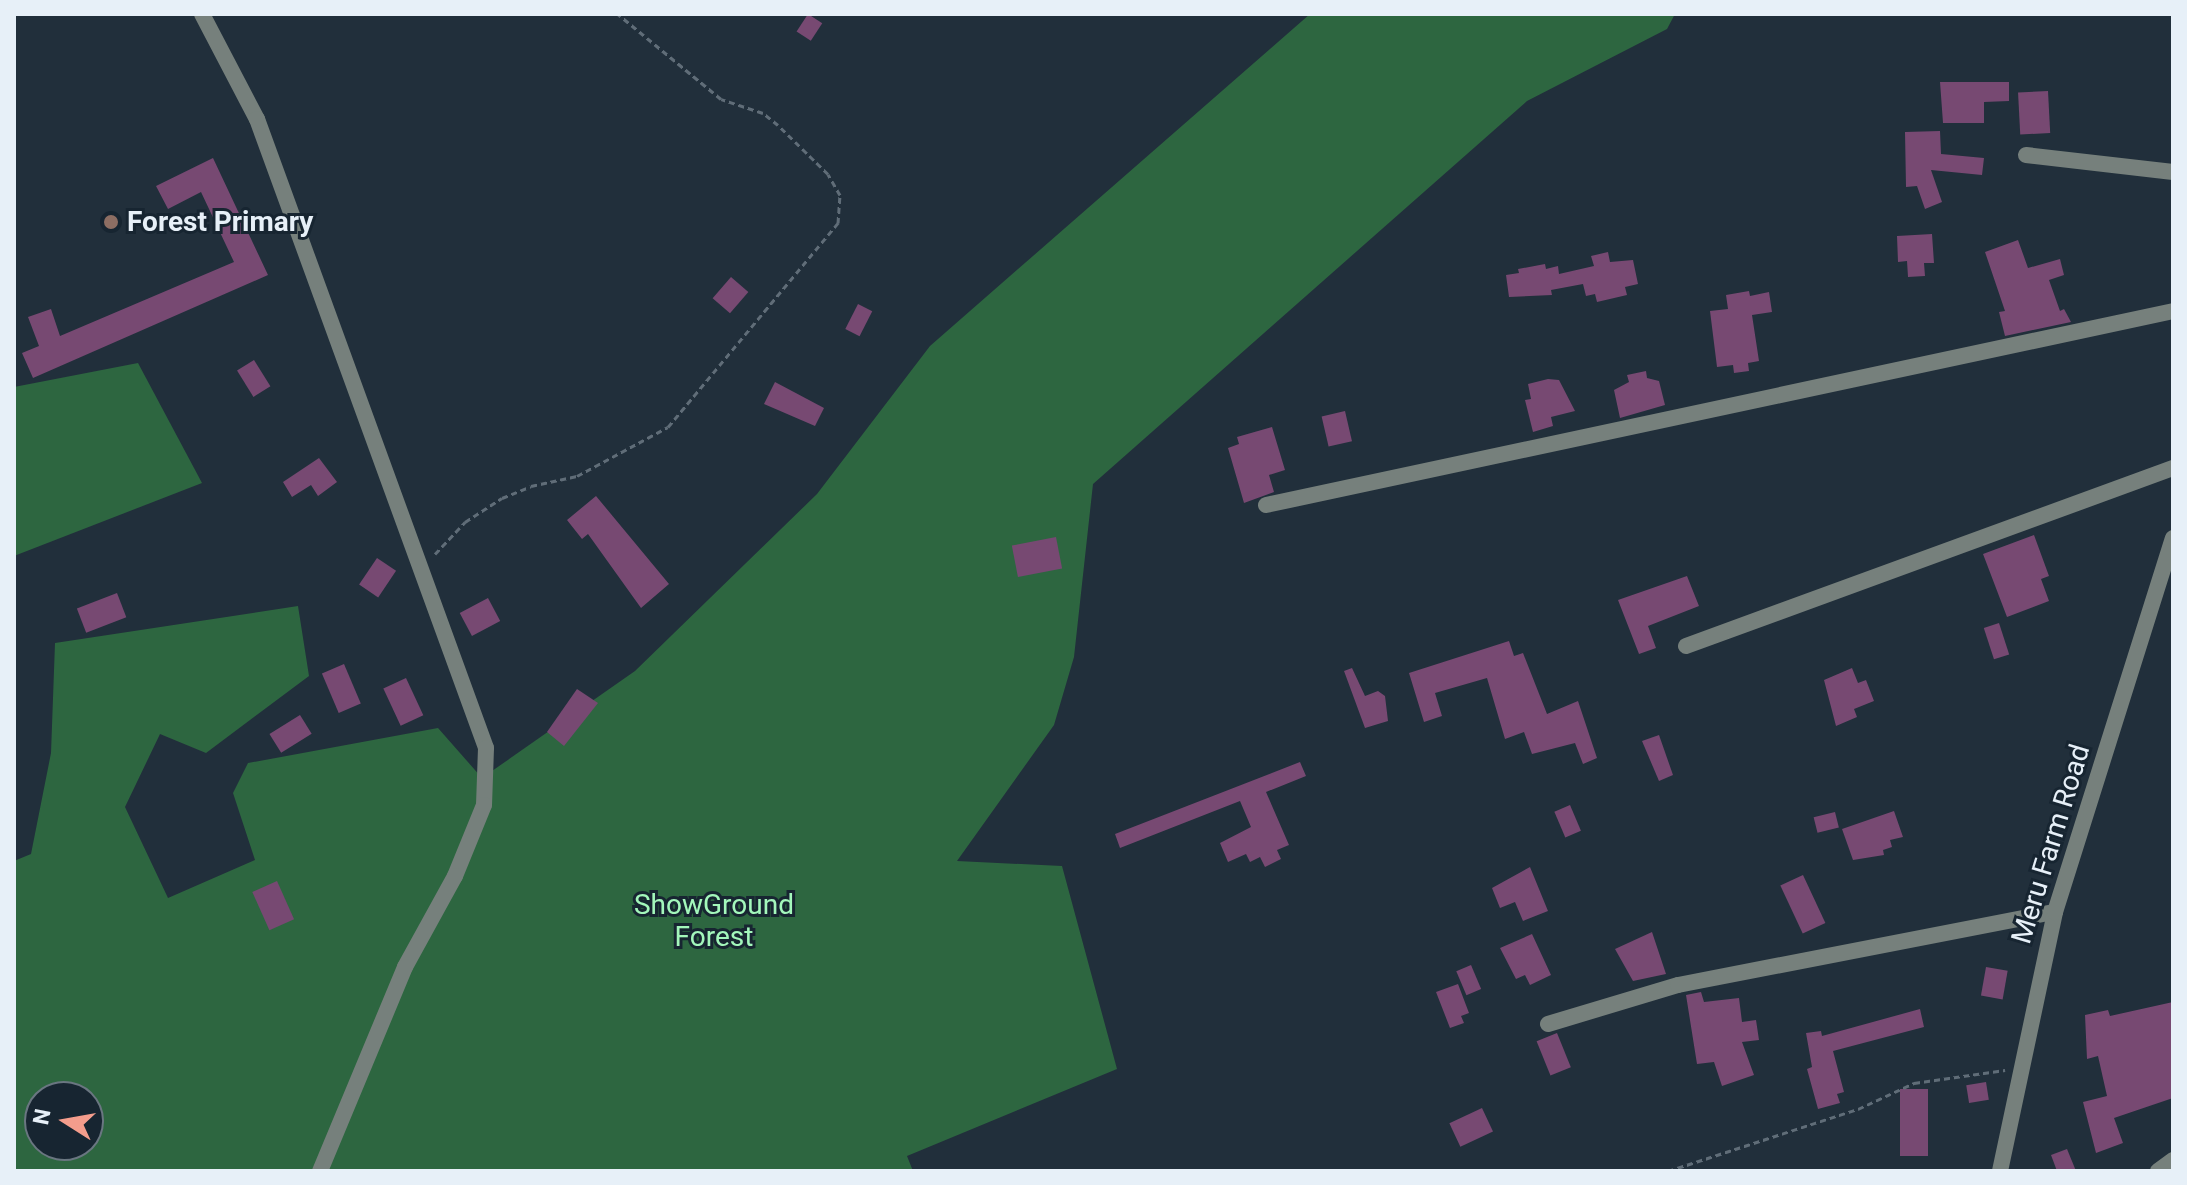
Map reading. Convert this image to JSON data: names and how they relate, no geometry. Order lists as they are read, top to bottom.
{
  "streets": {
    "street": ["Meru Farm Road"]
  },
  "parks": ["ShowGround Forest"],
  "places": ["Forest Primary"],
  "north": "left"
}
